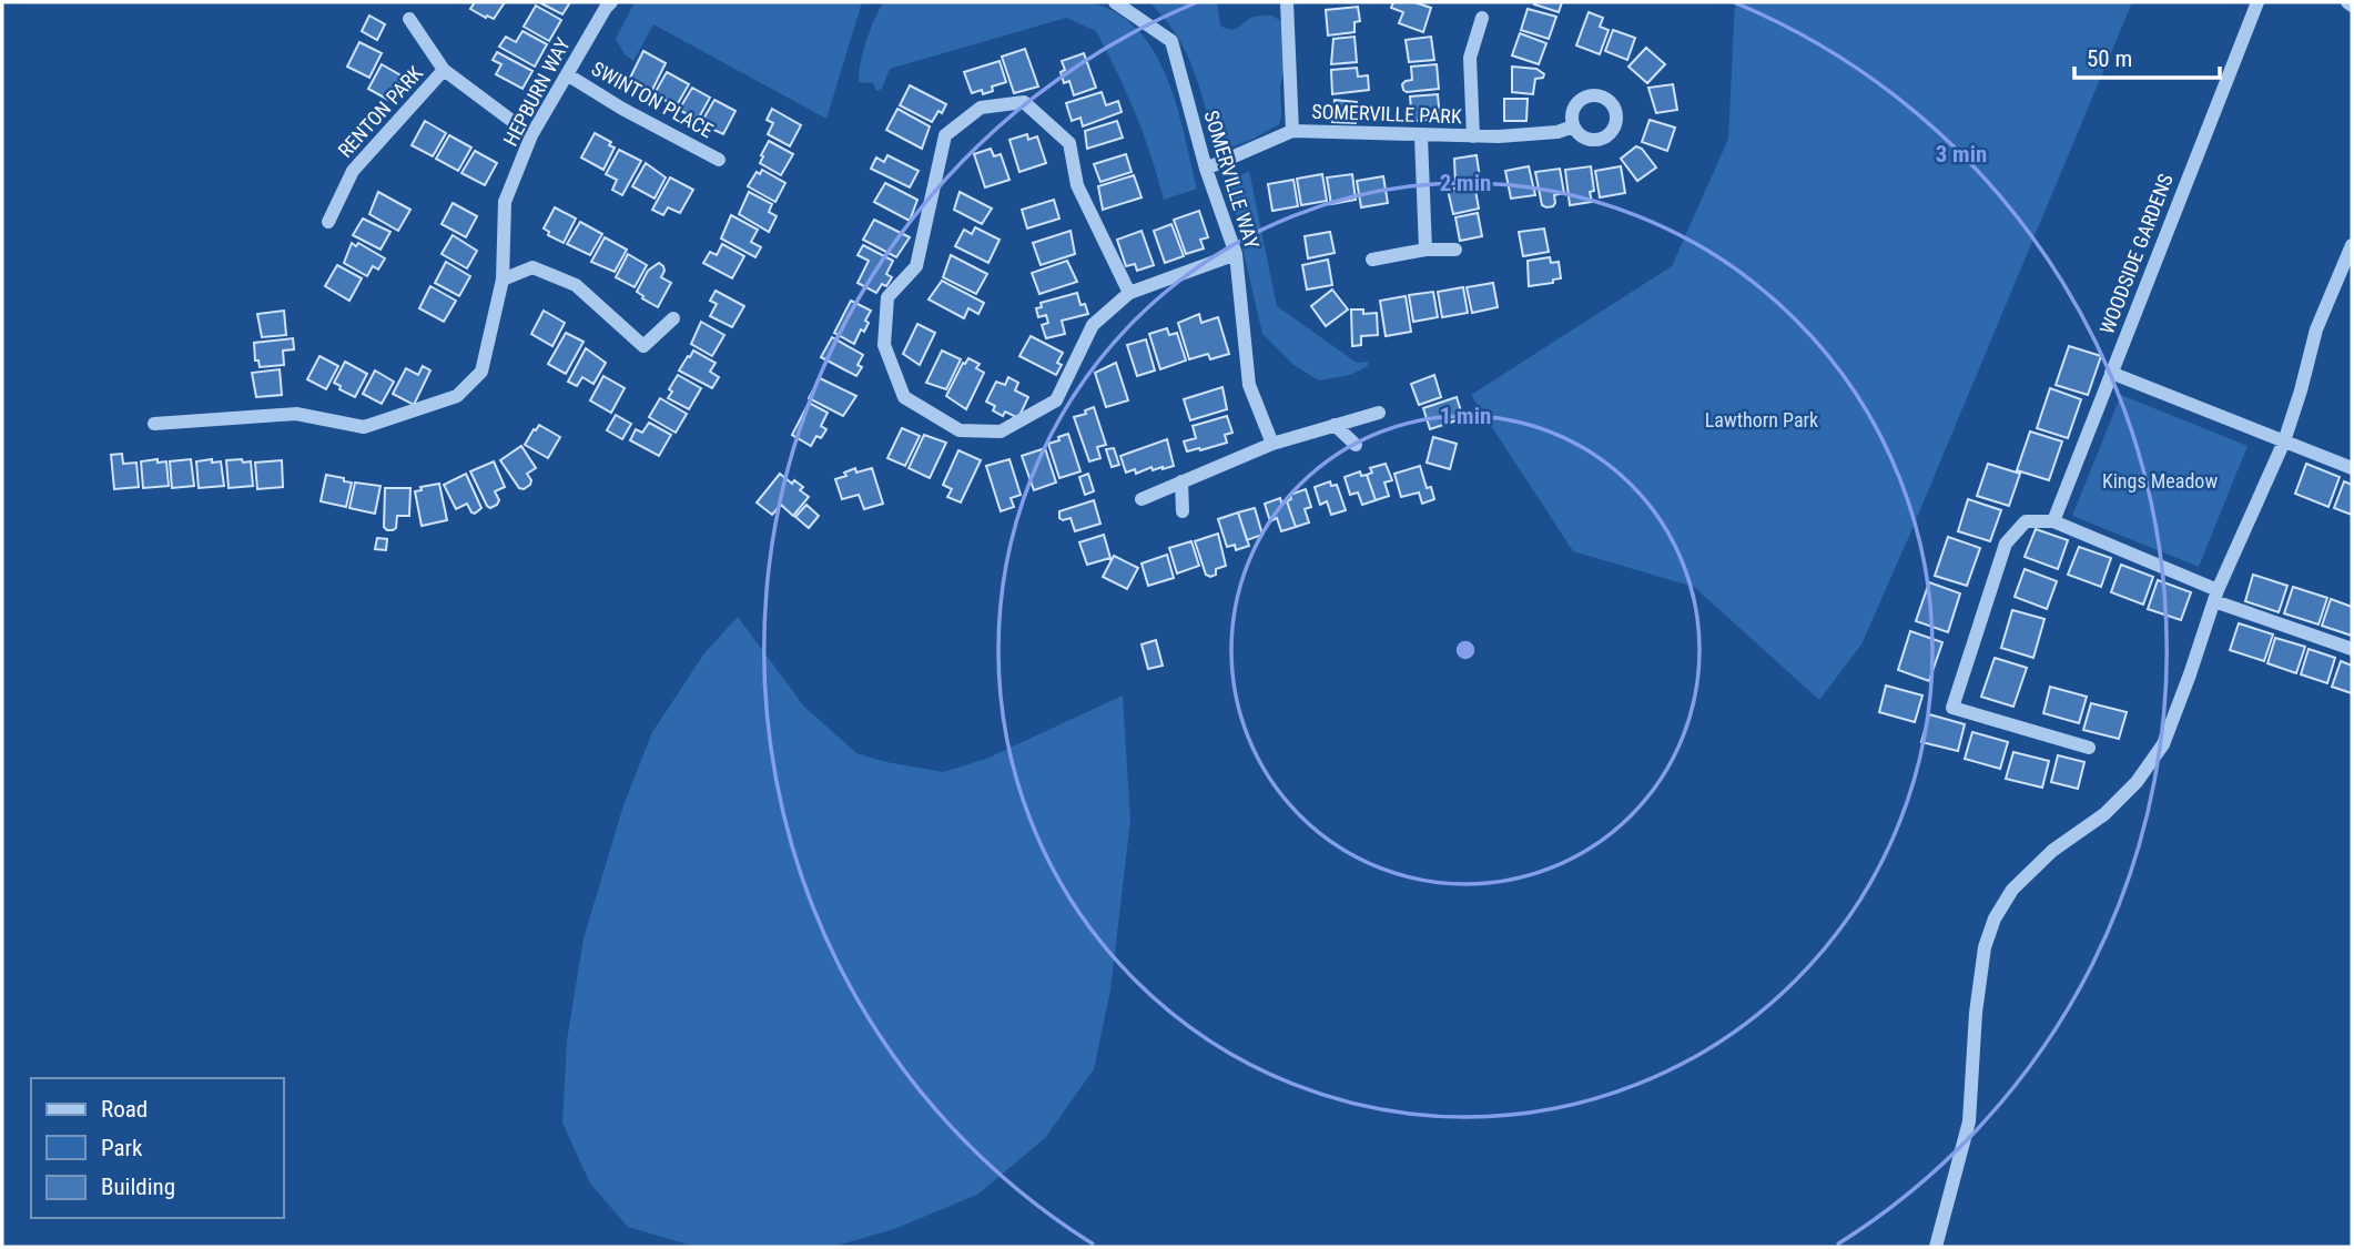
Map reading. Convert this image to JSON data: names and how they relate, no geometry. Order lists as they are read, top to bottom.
{
  "streets": {
    "street": [
      "HEPBURN WAY",
      "SWINTON PLACE",
      "RENTON PARK",
      "SOMERVILLE PARK",
      "SOMERVILLE WAY",
      "WOODSIDE GARDENS"
    ]
  },
  "crossings": [
    ["HEPBURN WAY", "SWINTON PLACE"],
    ["HEPBURN WAY", "RENTON PARK"],
    ["SOMERVILLE PARK", "SOMERVILLE WAY"]
  ],
  "parks": ["Lawthorn Park", "Kings Meadow"],
  "legend": ["Road", "Park", "Building"],
  "scale_bar": "50 m",
  "rings": ["3 min", "2 min", "1 min"]
}
